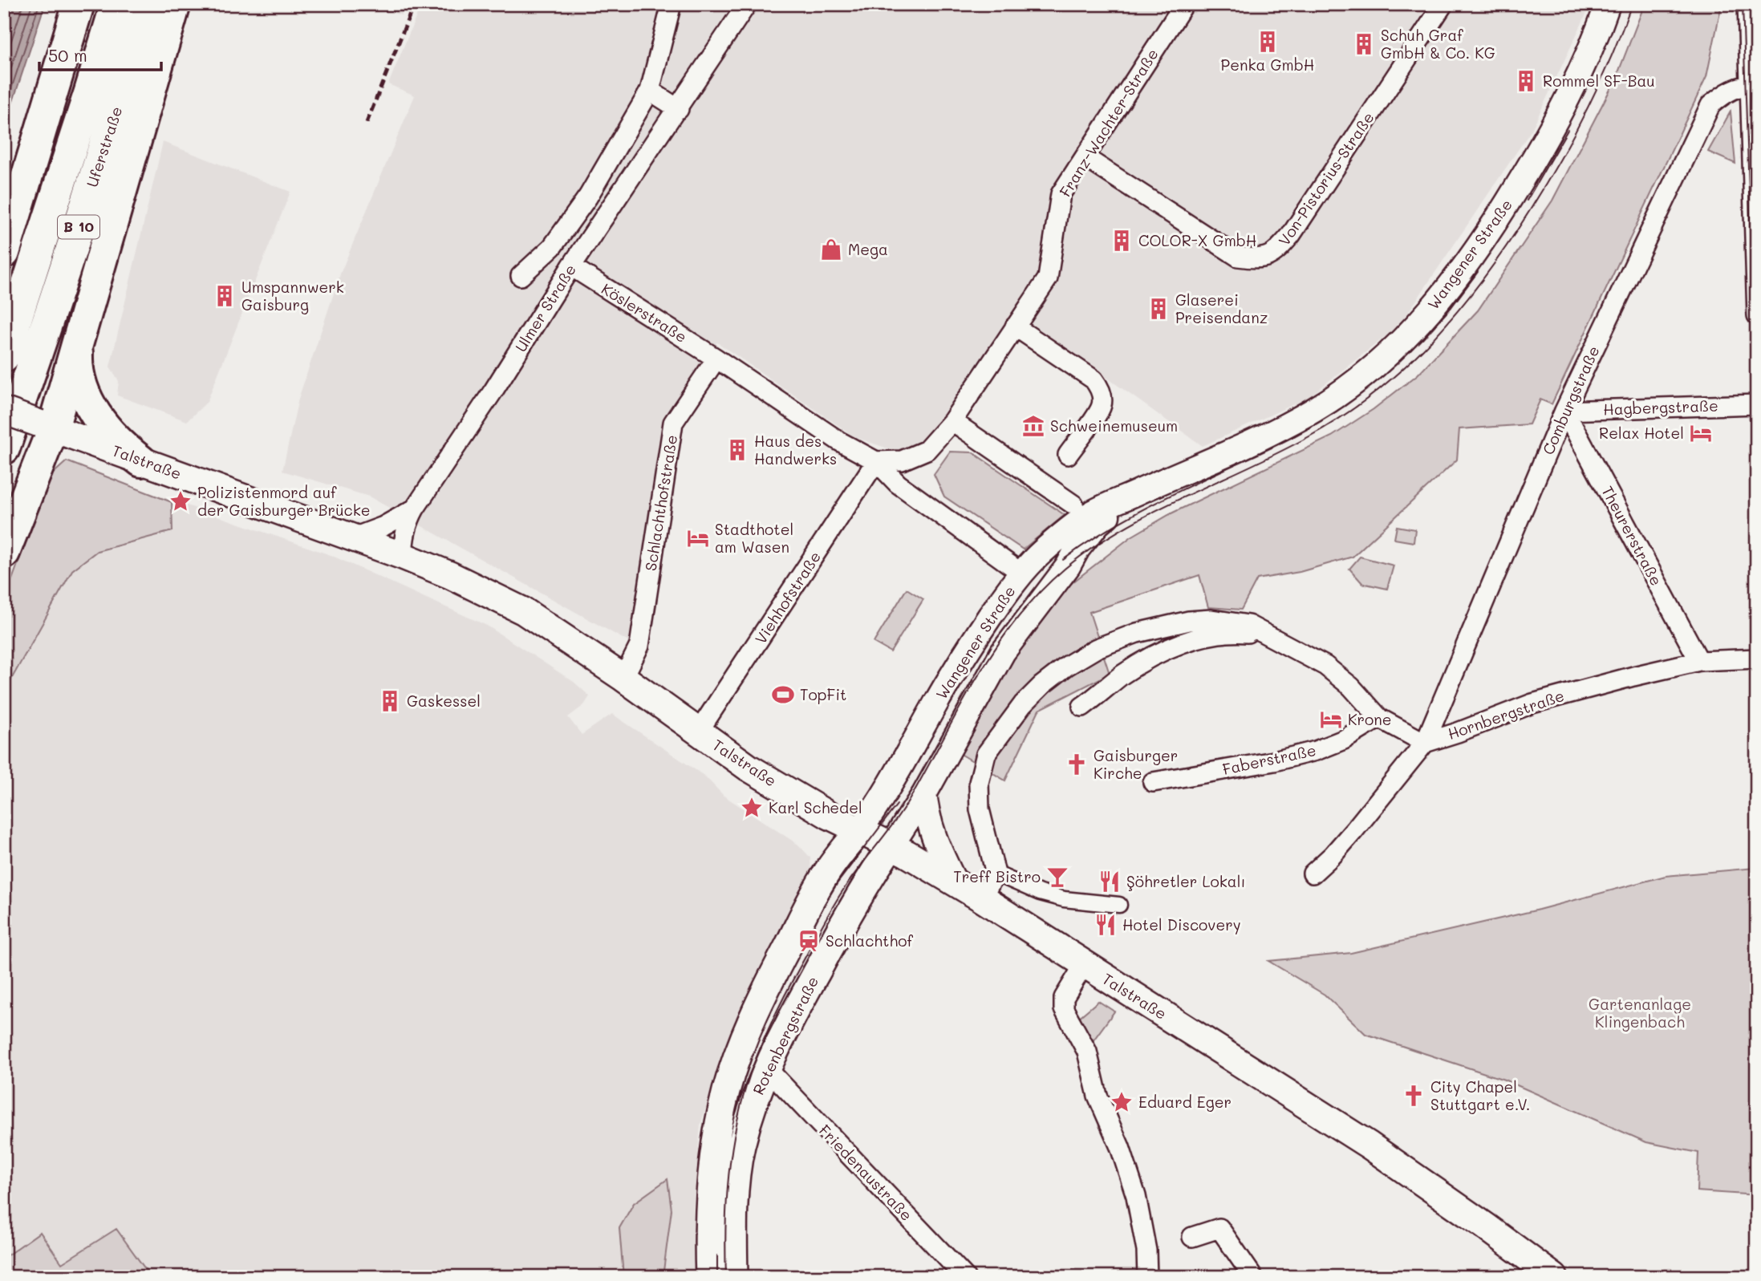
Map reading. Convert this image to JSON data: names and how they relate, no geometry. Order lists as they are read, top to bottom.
{
  "streets": {
    "highway": ["Uferstraße", "B 10"],
    "main road": ["Talstraße", "Rotenbergstraße"],
    "street": [
      "Franz-Wachter-Straße",
      "Von-Pistorius-Straße",
      "Wangener Straße",
      "Ulmer Straße",
      "Köslerstraße",
      "Comburgstraße",
      "Hagbergstraße",
      "Schlachthofstraße",
      "Theurerstraße",
      "Viehhofstraße",
      "Hornbergstraße",
      "Faberstraße",
      "Friedenaustraße"
    ]
  },
  "crossings": [
    ["Franz-Wachter-Straße", "Von-Pistorius-Straße"],
    ["B 10", "Talstraße"],
    ["Wangener Straße", "Talstraße"],
    ["Wangener Straße", "Rotenbergstraße"],
    ["Ulmer Straße", "Köslerstraße"],
    ["Ulmer Straße", "Talstraße"],
    ["Köslerstraße", "Schlachthofstraße"],
    ["Comburgstraße", "Hagbergstraße"],
    ["Comburgstraße", "Theurerstraße"],
    ["Comburgstraße", "Hornbergstraße"],
    ["Hagbergstraße", "Theurerstraße"],
    ["Talstraße", "Schlachthofstraße"],
    ["Talstraße", "Viehhofstraße"],
    ["Talstraße", "Rotenbergstraße"],
    ["Theurerstraße", "Hornbergstraße"],
    ["Rotenbergstraße", "Friedenaustraße"]
  ],
  "parks": ["Gartenanlage Klingenbach"],
  "places": {
    "building": [
      "Penka GmbH",
      "Schuh Graf GmbH & Co. KG",
      "Rommel SF-Bau",
      "COLOR-X GmbH",
      "Umspannwerk Gaisburg",
      "Glaserei Preisendanz",
      "Haus des Handwerks",
      "Gaskessel"
    ],
    "shop": ["Mega"],
    "museum": ["Schweinemuseum"],
    "hotel": ["Relax Hotel", "Stadthotel am Wasen", "Krone"],
    "place": ["Polizistenmord auf der Gaisburger Brücke", "Karl Schedel", "Eduard Eger"],
    "sports": ["TopFit"],
    "church": ["Gaisburger Kirche", "City Chapel Stuttgart e.V."],
    "bar": ["Treff Bistro"],
    "restaurant": ["Şöhretler Lokalı", "Hotel Discovery"],
    "station": ["Schlachthof"]
  },
  "scale_bar": "50 m"
}
